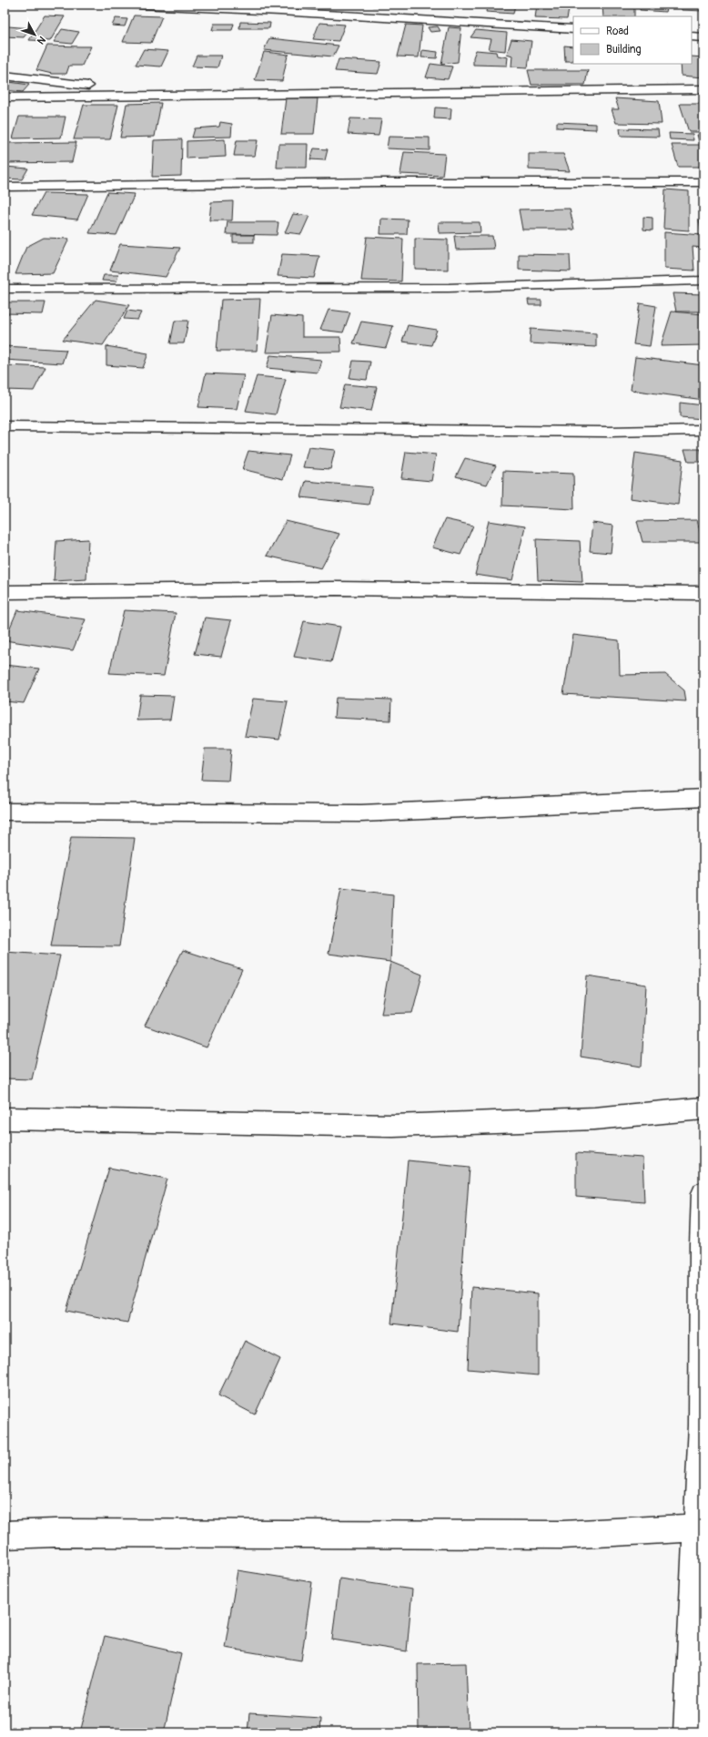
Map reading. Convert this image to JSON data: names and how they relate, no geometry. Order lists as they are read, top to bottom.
{
  "legend": ["Road", "Building"],
  "north": "bottom right"
}
